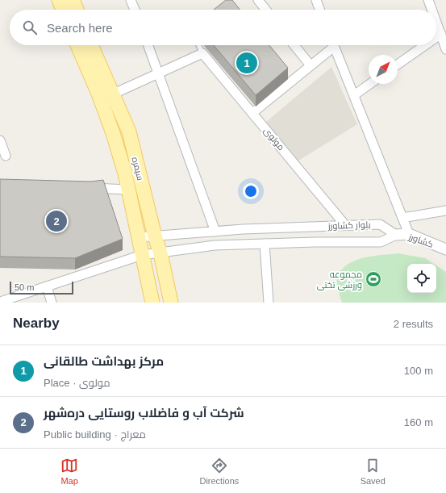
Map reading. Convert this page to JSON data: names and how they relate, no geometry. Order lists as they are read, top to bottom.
{
  "streets": {
    "main road": ["سیمره"],
    "street": ["مولوی", "بلوار کشاورز", "کشاورز"]
  },
  "crossings": [
    ["مولوی", "بلوار کشاورز"],
    ["سیمره", "بلوار کشاورز"],
    ["بلوار کشاورز", "کشاورز"]
  ],
  "places": {
    "sports": ["مجموعه ورزشی تختی"]
  },
  "scale_bar": "50 m",
  "north": "top right",
  "page": {
    "search": "Search here",
    "pins": ["1", "2"],
    "scale": "50 m",
    "heading": ["Nearby", "2 results"],
    "list": [
      {
        "mark": "1",
        "name": "مرکز بهداشت طالقانی",
        "note": "Place · مولوی",
        "value": "100 m"
      },
      {
        "mark": "2",
        "name": "شرکت آب و فاضلاب روستایی دره‌شهر",
        "note": "Public building · معراج",
        "value": "160 m"
      }
    ],
    "nav": ["Map", "Directions", "Saved"]
  }
}
